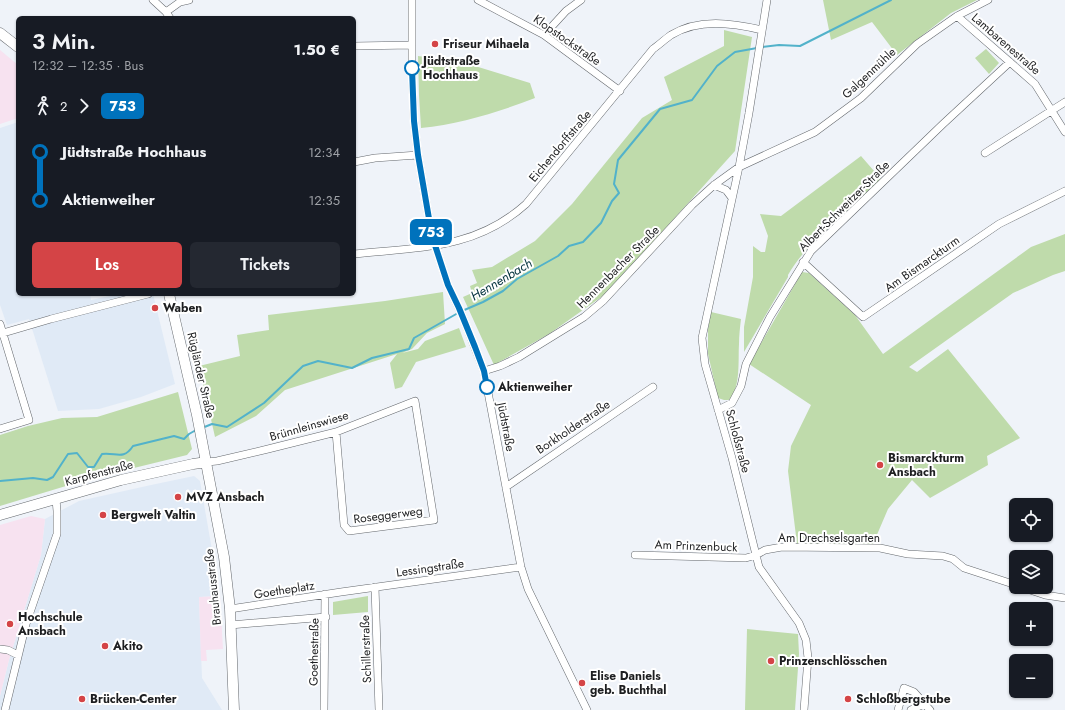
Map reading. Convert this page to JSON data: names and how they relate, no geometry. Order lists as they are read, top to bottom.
{
  "streets": {
    "main road": ["Rügländer Straße", "Karpfenstraße", "Brauhausstraße"],
    "street": [
      "Klopstockstraße",
      "Lambarenestraße",
      "Galgenmühle",
      "Eichendorffstraße",
      "Albert-Schweitzer-Straße",
      "Am Bismarckturm",
      "Hennenbacher Straße",
      "Brünnleinswiese",
      "Jüdtstraße",
      "Borkholderstraße",
      "Schloßstraße",
      "Roseggerweg",
      "Am Drechselsgarten",
      "Am Prinzenbuck",
      "Lessingstraße",
      "Goetheplatz",
      "Schillerstraße",
      "Goethestraße"
    ]
  },
  "crossings": [
    ["Klopstockstraße", "Eichendorffstraße"],
    ["Lambarenestraße", "Galgenmühle"],
    ["Lambarenestraße", "Albert-Schweitzer-Straße"],
    ["Galgenmühle", "Hennenbacher Straße"],
    ["Galgenmühle", "Schloßstraße"],
    ["Eichendorffstraße", "Jüdtstraße"],
    ["Albert-Schweitzer-Straße", "Am Bismarckturm"],
    ["Albert-Schweitzer-Straße", "Schloßstraße"],
    ["Hennenbacher Straße", "Jüdtstraße"],
    ["Hennenbacher Straße", "Schloßstraße"],
    ["Rügländer Straße", "Brünnleinswiese"],
    ["Rügländer Straße", "Karpfenstraße"],
    ["Rügländer Straße", "Brauhausstraße"],
    ["Brünnleinswiese", "Karpfenstraße"],
    ["Brünnleinswiese", "Roseggerweg"],
    ["Brünnleinswiese", "Brauhausstraße"],
    ["Jüdtstraße", "Borkholderstraße"],
    ["Jüdtstraße", "Lessingstraße"],
    ["Schloßstraße", "Am Drechselsgarten"],
    ["Schloßstraße", "Am Prinzenbuck"],
    ["Karpfenstraße", "Brauhausstraße"],
    ["Am Drechselsgarten", "Am Prinzenbuck"],
    ["Lessingstraße", "Goetheplatz"],
    ["Lessingstraße", "Schillerstraße"],
    ["Brauhausstraße", "Goetheplatz"],
    ["Goetheplatz", "Goethestraße"]
  ],
  "water": ["Hennenbach"],
  "places": [
    "Friseur Mihaela",
    "Jüdtstraße Hochhaus",
    "Waben",
    "Aktienweiher",
    "Bismarckturm Ansbach",
    "MVZ Ansbach",
    "Bergwelt Valtin",
    "Hochschule Ansbach",
    "Akito",
    "Prinzenschlösschen",
    "Elise Daniels geb. Buchthal",
    "Brücken-Center",
    "Schloßbergstube"
  ],
  "lines": ["bus line 753"],
  "page": {
    "on_map": "753",
    "heading": ["3 Min.", "12:32 – 12:35 · Bus", "1.50 €"],
    "legs": ["2", "753"],
    "list": [
      {
        "name": "Jüdtstraße Hochhaus",
        "value": "12:34"
      },
      {
        "name": "Aktienweiher",
        "value": "12:35"
      }
    ],
    "buttons": ["Los", "Tickets"],
    "map_buttons": ["+", "−"]
  }
}
